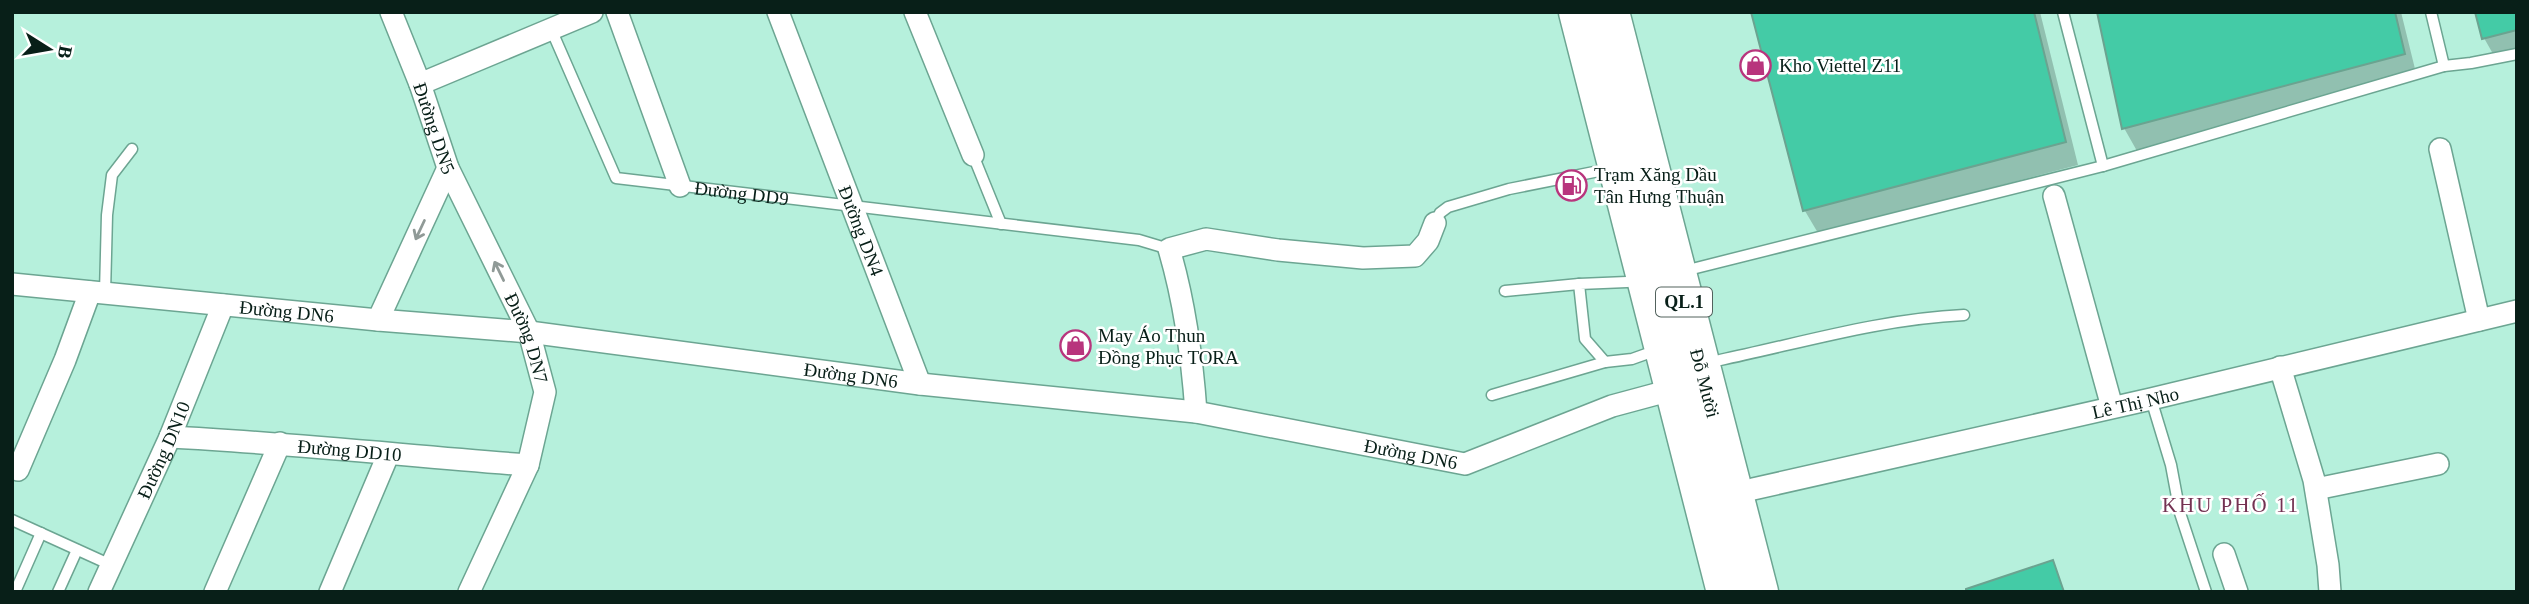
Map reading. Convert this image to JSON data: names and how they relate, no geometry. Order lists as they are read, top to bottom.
{
  "streets": {
    "highway": ["QL.1", "Đỗ Mười"],
    "street": [
      "Đường DN5",
      "Đường DN4",
      "Đường DN6",
      "Đường DN7",
      "Lê Thị Nho",
      "Đường DN10",
      "Đường DD10"
    ],
    "lane": ["Đường DD9"]
  },
  "crossings": [
    ["Đường DN5", "Đường DN6"],
    ["Đường DN5", "Đường DN7"],
    ["Đường DD9", "Đường DN4"],
    ["Đường DN4", "Đường DN6"],
    ["Đường DN6", "Đường DN7"],
    ["Đường DN6", "Đỗ Mười"],
    ["Đường DN6", "Đường DN10"],
    ["Đường DN7", "Đường DD10"],
    ["Đỗ Mười", "Lê Thị Nho"],
    ["Đường DN10", "Đường DD10"]
  ],
  "one_way": ["Đường DN5", "Đường DN7"],
  "districts": ["KHU PHỐ 11"],
  "places": {
    "shop": ["Kho Viettel Z11", "May Áo Thun Đồng Phục TORA"],
    "fuel station": ["Trạm Xăng Dầu Tân Hưng Thuận"]
  },
  "north": "right"
}
